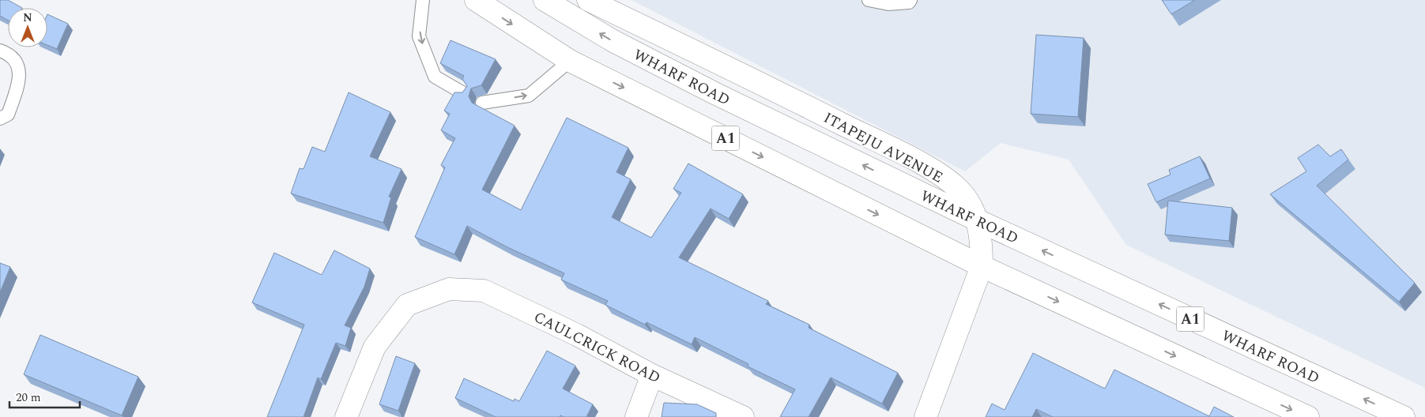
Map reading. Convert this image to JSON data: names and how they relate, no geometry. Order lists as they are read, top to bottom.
{
  "streets": {
    "main road": [
      "WHARF ROAD",
      "A1",
      "ITAPEJU AVENUE",
      "CAULCRICK ROAD"
    ]
  },
  "crossings": [
    ["WHARF ROAD", "ITAPEJU AVENUE"],
    ["A1", "ITAPEJU AVENUE"]
  ],
  "scale_bar": "20 m",
  "north": "top"
}
